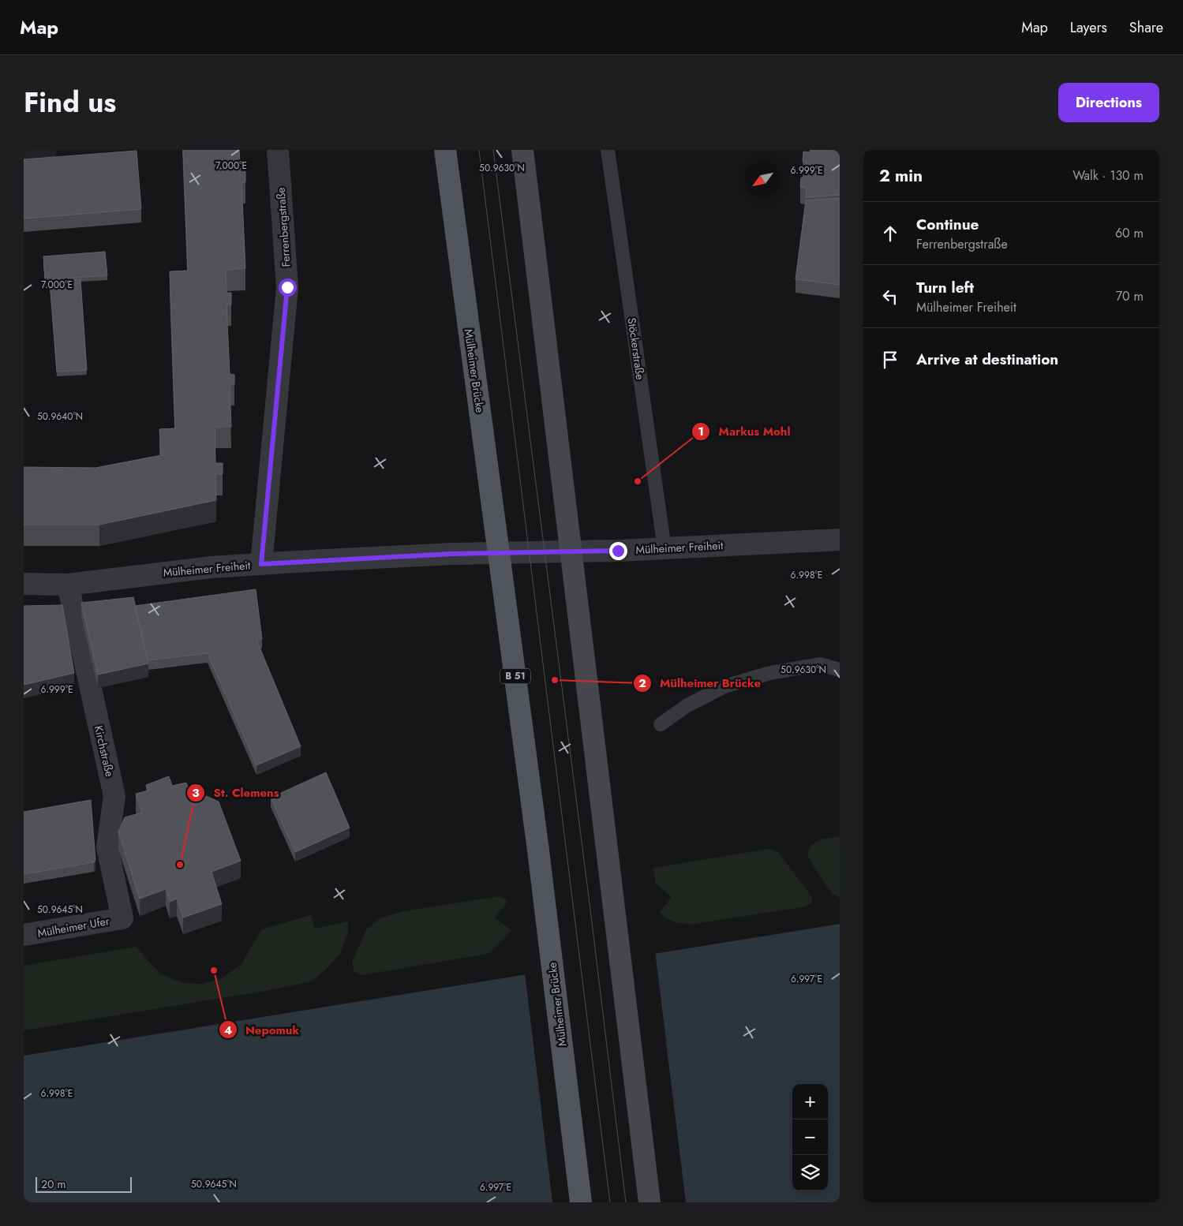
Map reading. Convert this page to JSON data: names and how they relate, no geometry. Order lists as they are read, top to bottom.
{
  "streets": {
    "main road": ["Mülheimer Brücke", "B 51"],
    "street": [
      "Ferrenbergstraße",
      "Mülheimer Freiheit",
      "Kirchstraße",
      "Mülheimer Ufer"
    ],
    "lane": ["Stöckerstraße"]
  },
  "crossings": [
    ["Ferrenbergstraße", "Mülheimer Freiheit"],
    ["Stöckerstraße", "Mülheimer Freiheit"],
    ["Mülheimer Freiheit", "Kirchstraße"],
    ["Kirchstraße", "Mülheimer Ufer"]
  ],
  "places": [
    "Markus Mohl",
    "Mülheimer Brücke",
    "St. Clemens",
    "Nepomuk"
  ],
  "scale_bar": "20 m",
  "north": "bottom left",
  "page": {
    "header": "Map",
    "nav": ["Map", "Layers", "Share"],
    "title": "Find us",
    "buttons": "Directions",
    "heading": ["2 min", "Walk · 130 m"],
    "list": [
      ["Continue", "Ferrenbergstraße", "60 m"],
      ["Turn left", "Mülheimer Freiheit", "70 m"],
      "Arrive at destination"
    ],
    "map_buttons": ["+", "−"],
    "scale": "20 m"
  },
  "coordinates": [
    "7.000°E",
    "50.9630°N",
    "6.999°E",
    "50.9640°N",
    "6.998°E",
    "50.9645°N",
    "6.997°E"
  ]
}
